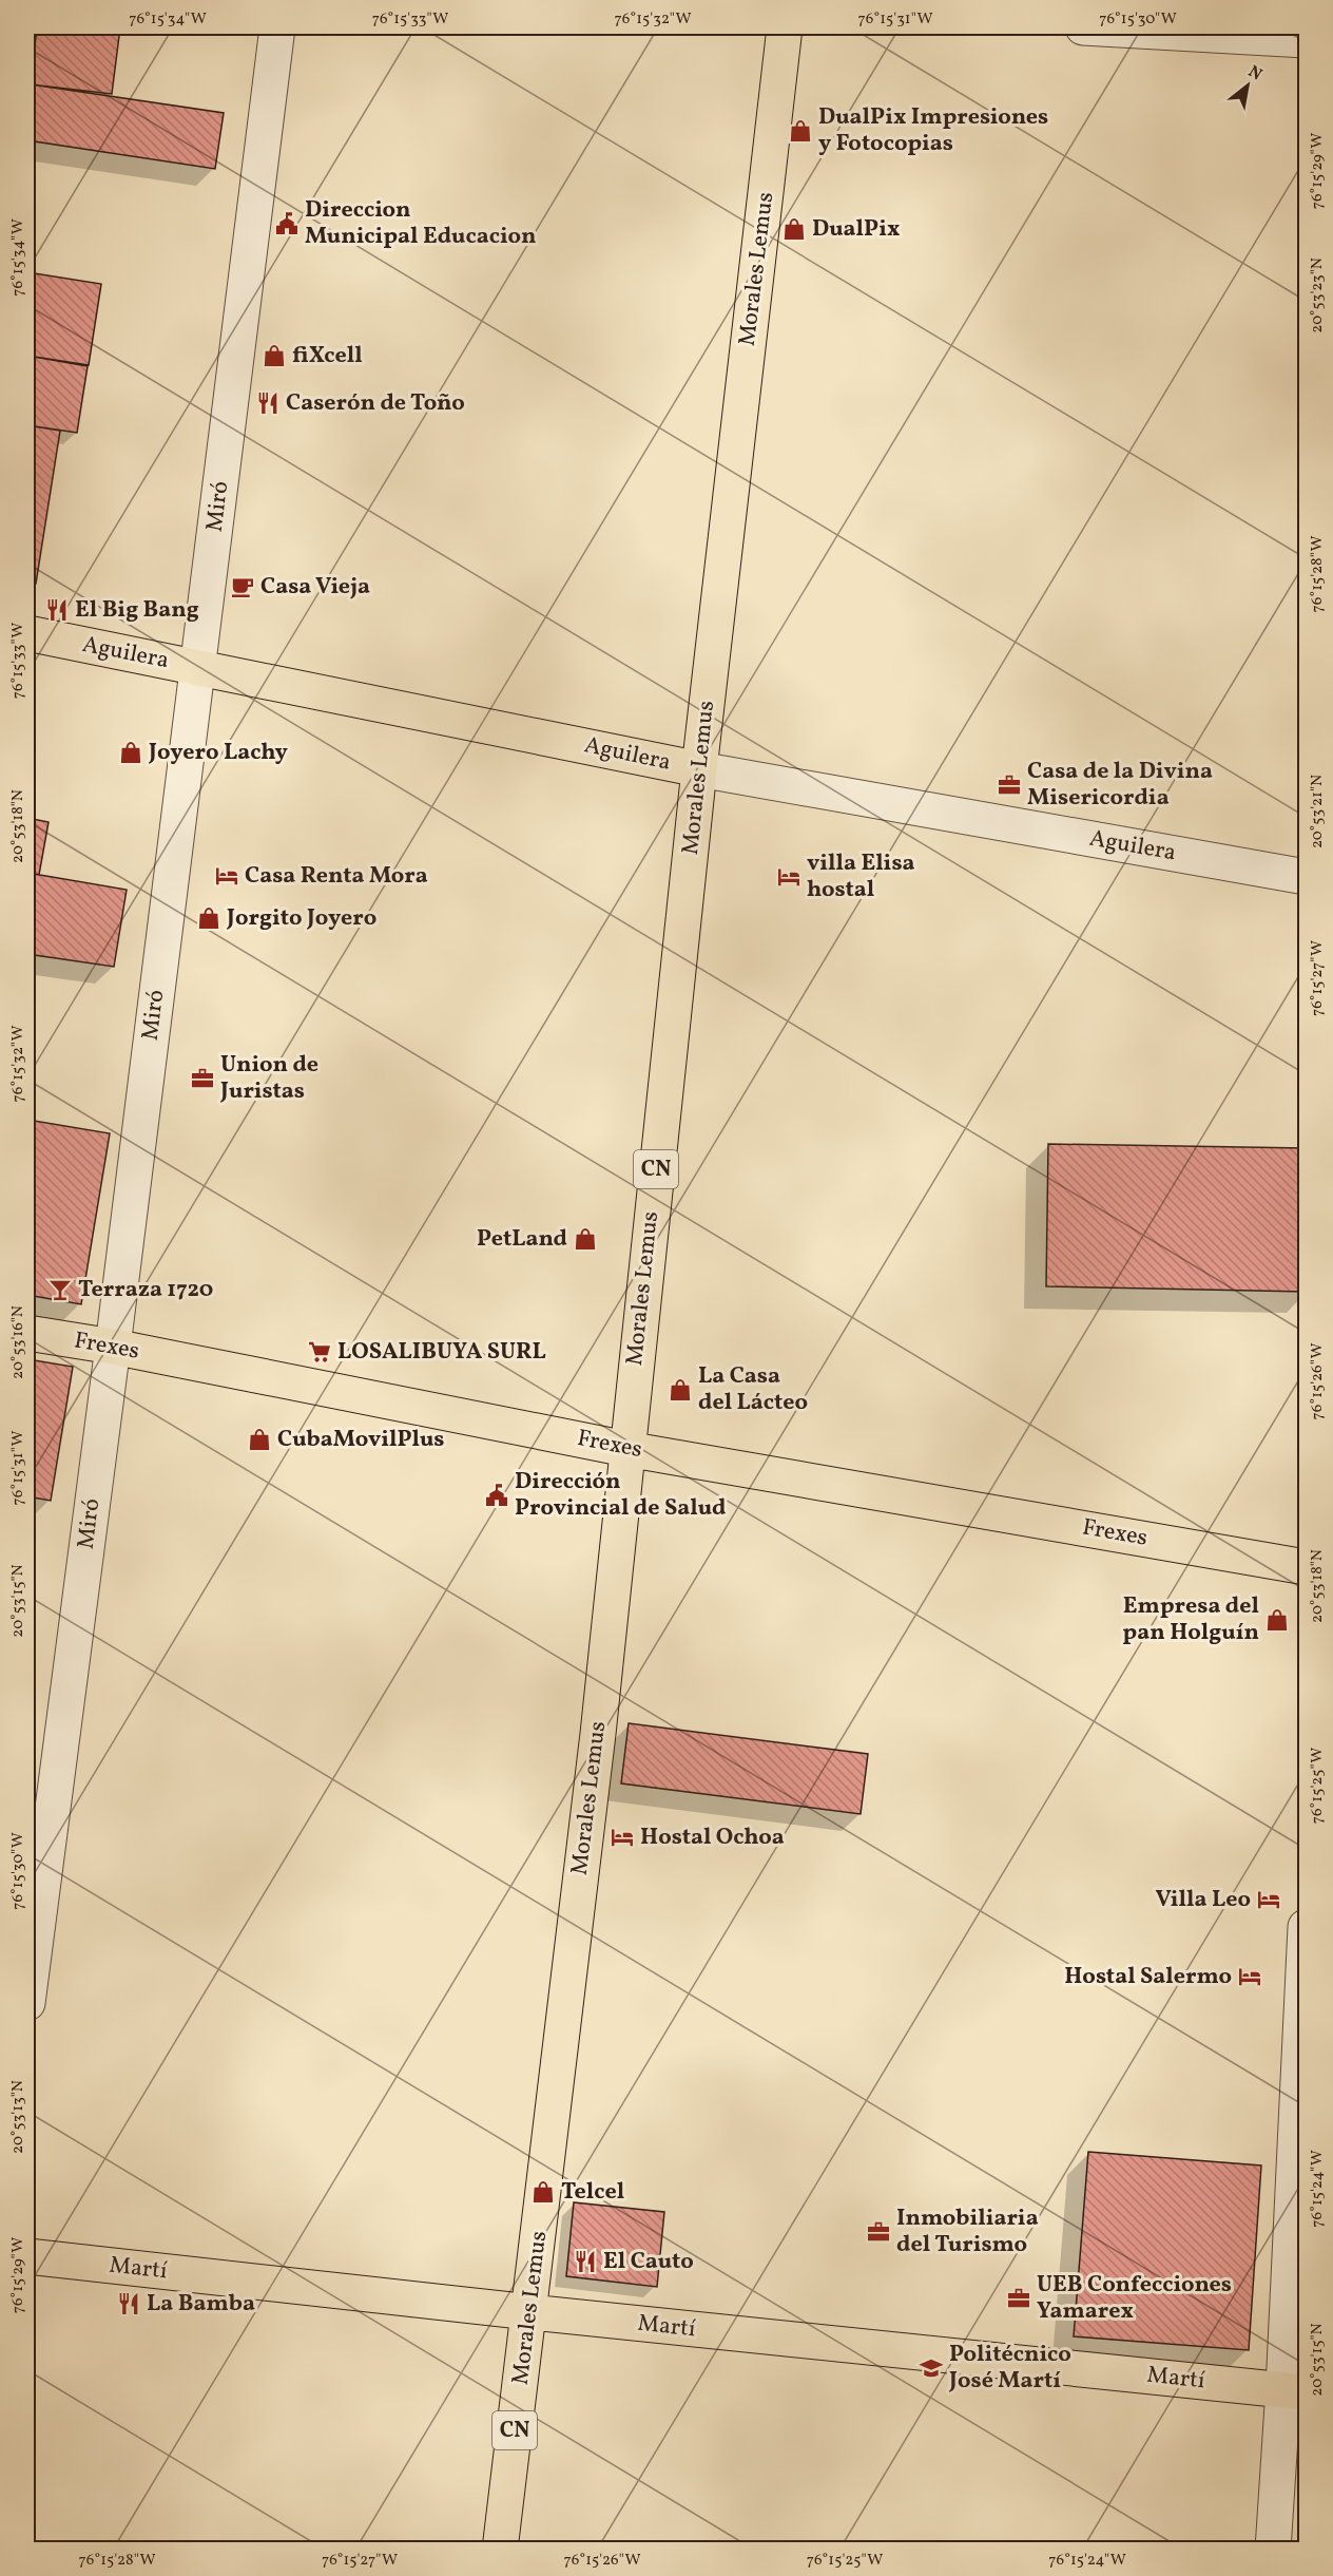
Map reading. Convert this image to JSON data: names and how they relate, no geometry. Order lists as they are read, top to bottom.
{
  "streets": {
    "main road": [
      "Morales Lemus",
      "Aguilera",
      "CN",
      "Frexes",
      "Martí"
    ],
    "street": ["Miró"]
  },
  "crossings": [
    ["Morales Lemus", "Aguilera"],
    ["Morales Lemus", "Frexes"],
    ["Morales Lemus", "Martí"],
    ["Miró", "Aguilera"],
    ["Miró", "Frexes"]
  ],
  "places": {
    "shop": [
      "DualPix Impresiones y Fotocopias",
      "DualPix",
      "fiXcell",
      "Joyero Lachy",
      "Jorgito Joyero",
      "PetLand",
      "La Casa del Lácteo",
      "CubaMovilPlus",
      "Empresa del pan Holguín",
      "Telcel"
    ],
    "public building": ["Direccion Municipal Educacion", "Dirección Provincial de Salud"],
    "restaurant": [
      "Caserón de Toño",
      "El Big Bang",
      "El Cauto",
      "La Bamba"
    ],
    "cafe": ["Casa Vieja"],
    "office": [
      "Casa de la Divina Misericordia",
      "Union de Juristas",
      "Inmobiliaria del Turismo",
      "UEB Confecciones Yamarex"
    ],
    "hotel": [
      "Casa Renta Mora",
      "villa Elisa hostal",
      "Hostal Ochoa",
      "Villa Leo",
      "Hostal Salermo"
    ],
    "bar": ["Terraza 1720"],
    "supermarket": ["LOSALIBUYA SURL"],
    "school or university": ["Politécnico José Martí"]
  },
  "north": "top right",
  "coordinates": [
    "76°15'34\"W",
    "76°15'33\"W",
    "76°15'32\"W",
    "76°15'31\"W",
    "76°15'30\"W",
    "76°15'29\"W",
    "20°53'23\"N",
    "76°15'28\"W",
    "20°53'21\"N",
    "20°53'18\"N",
    "76°15'27\"W",
    "20°53'16\"N",
    "76°15'26\"W",
    "20°53'15\"N",
    "76°15'25\"W",
    "20°53'13\"N",
    "76°15'24\"W"
  ]
}
